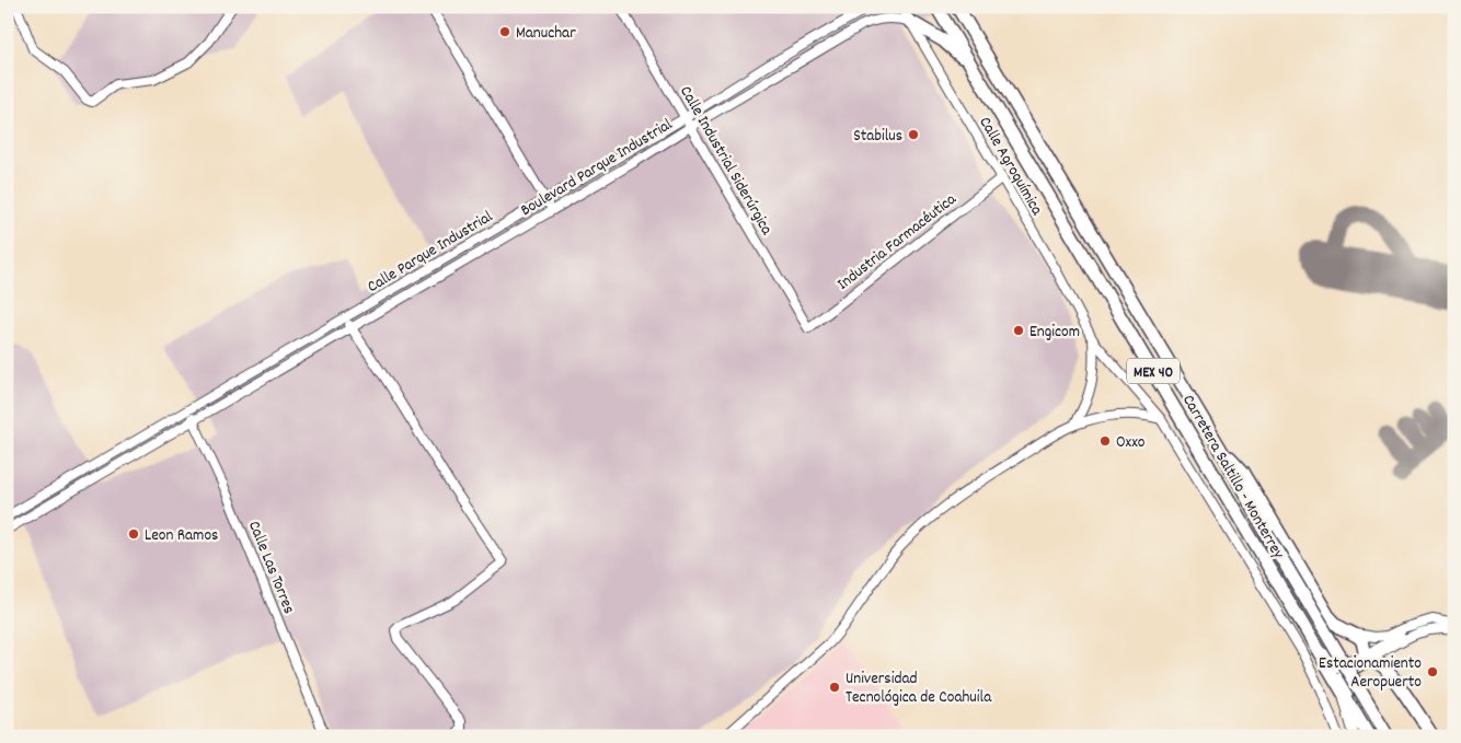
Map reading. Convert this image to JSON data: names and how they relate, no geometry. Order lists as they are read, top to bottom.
{
  "streets": {
    "highway": ["MEX 40", "Carretera Saltillo - Monterrey"],
    "street": [
      "Calle Industrial Siderúrgica",
      "Calle Agroquímica",
      "Boulevard Parque Industrial",
      "Industria Farmacéutica",
      "Calle Parque Industrial",
      "Calle Las Torres"
    ]
  },
  "crossings": [
    ["Calle Industrial Siderúrgica", "Boulevard Parque Industrial"],
    ["Calle Industrial Siderúrgica", "Industria Farmacéutica"],
    ["Calle Industrial Siderúrgica", "Calle Parque Industrial"],
    ["Calle Agroquímica", "Boulevard Parque Industrial"],
    ["Calle Agroquímica", "Industria Farmacéutica"],
    ["Boulevard Parque Industrial", "Calle Las Torres"],
    ["Calle Parque Industrial", "Calle Las Torres"]
  ],
  "places": [
    "Manuchar",
    "Stabilus",
    "Engicom",
    "Oxxo",
    "Leon Ramos",
    "Estacionamiento Aeropuerto",
    "Universidad Tecnológica de Coahuila"
  ]
}
